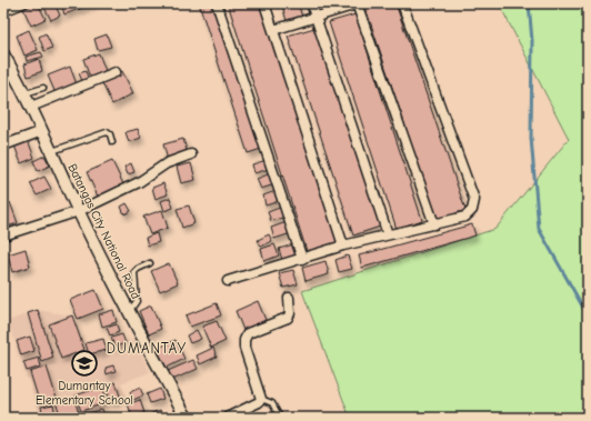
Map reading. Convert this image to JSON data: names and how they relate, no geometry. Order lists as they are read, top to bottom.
{
  "streets": {
    "street": ["Batangas City National Road"]
  },
  "districts": ["DUMANTAY"],
  "places": {
    "school or university": ["Dumantay Elementary School"]
  }
}
